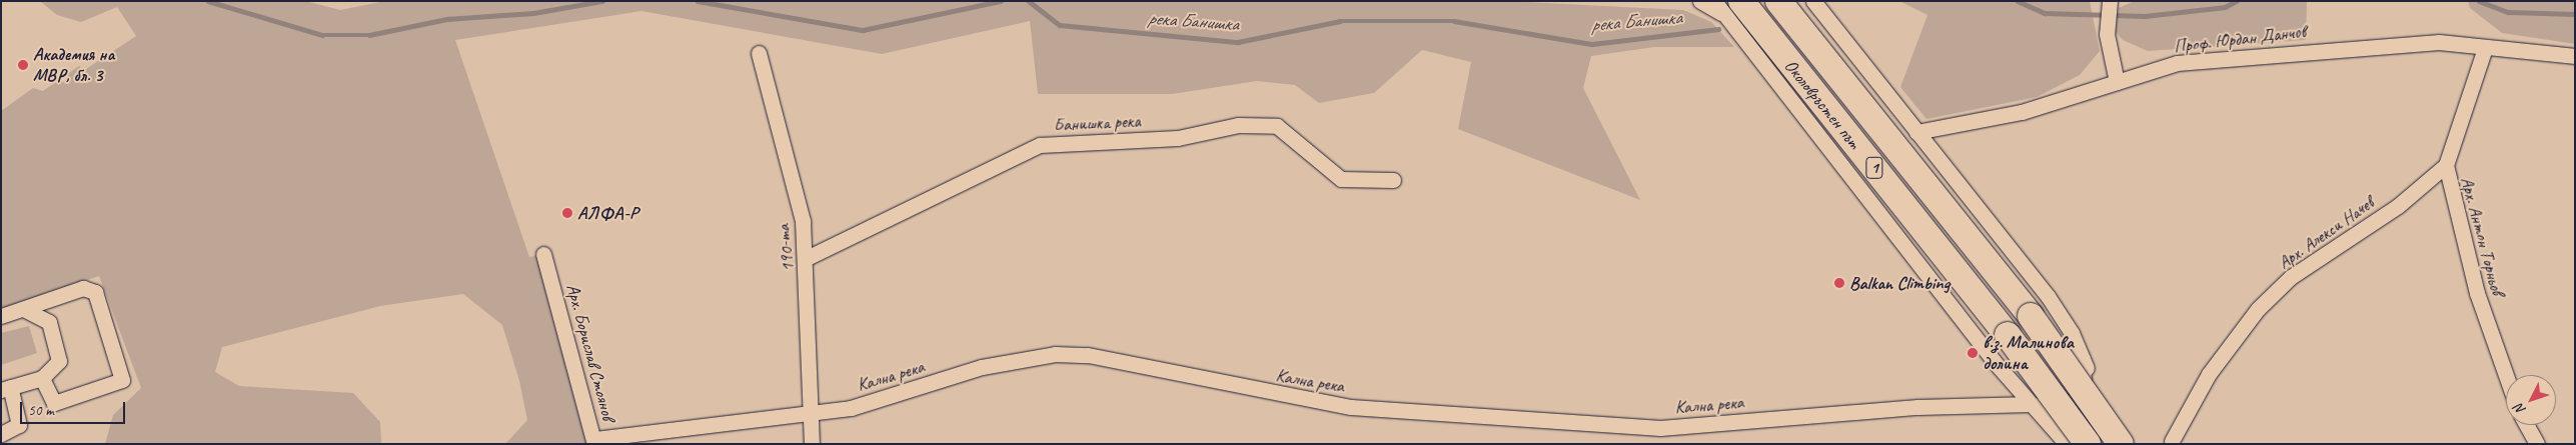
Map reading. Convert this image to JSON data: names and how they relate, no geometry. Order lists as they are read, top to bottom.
{
  "streets": {
    "highway": ["Околовръстен път", "1"],
    "street": [
      "Проф. Юрдан Данчов",
      "Банишка река",
      "Арх. Алекси Начев",
      "Арх. Антон Торньов",
      "190-та",
      "Арх. Борислав Стоянов",
      "Кална река"
    ]
  },
  "crossings": [
    ["Проф. Юрдан Данчов", "Арх. Антон Торньов"],
    ["Банишка река", "190-та"],
    ["Арх. Алекси Начев", "Арх. Антон Торньов"],
    ["190-та", "Кална река"],
    ["Арх. Борислав Стоянов", "Кална река"]
  ],
  "water": ["река Банишка"],
  "places": [
    "Академия на МВР, бл. 3",
    "АЛФА-Р",
    "Balkan Climbing",
    "в.з. Малинова долина"
  ],
  "scale_bar": "50 m",
  "north": "bottom left"
}
